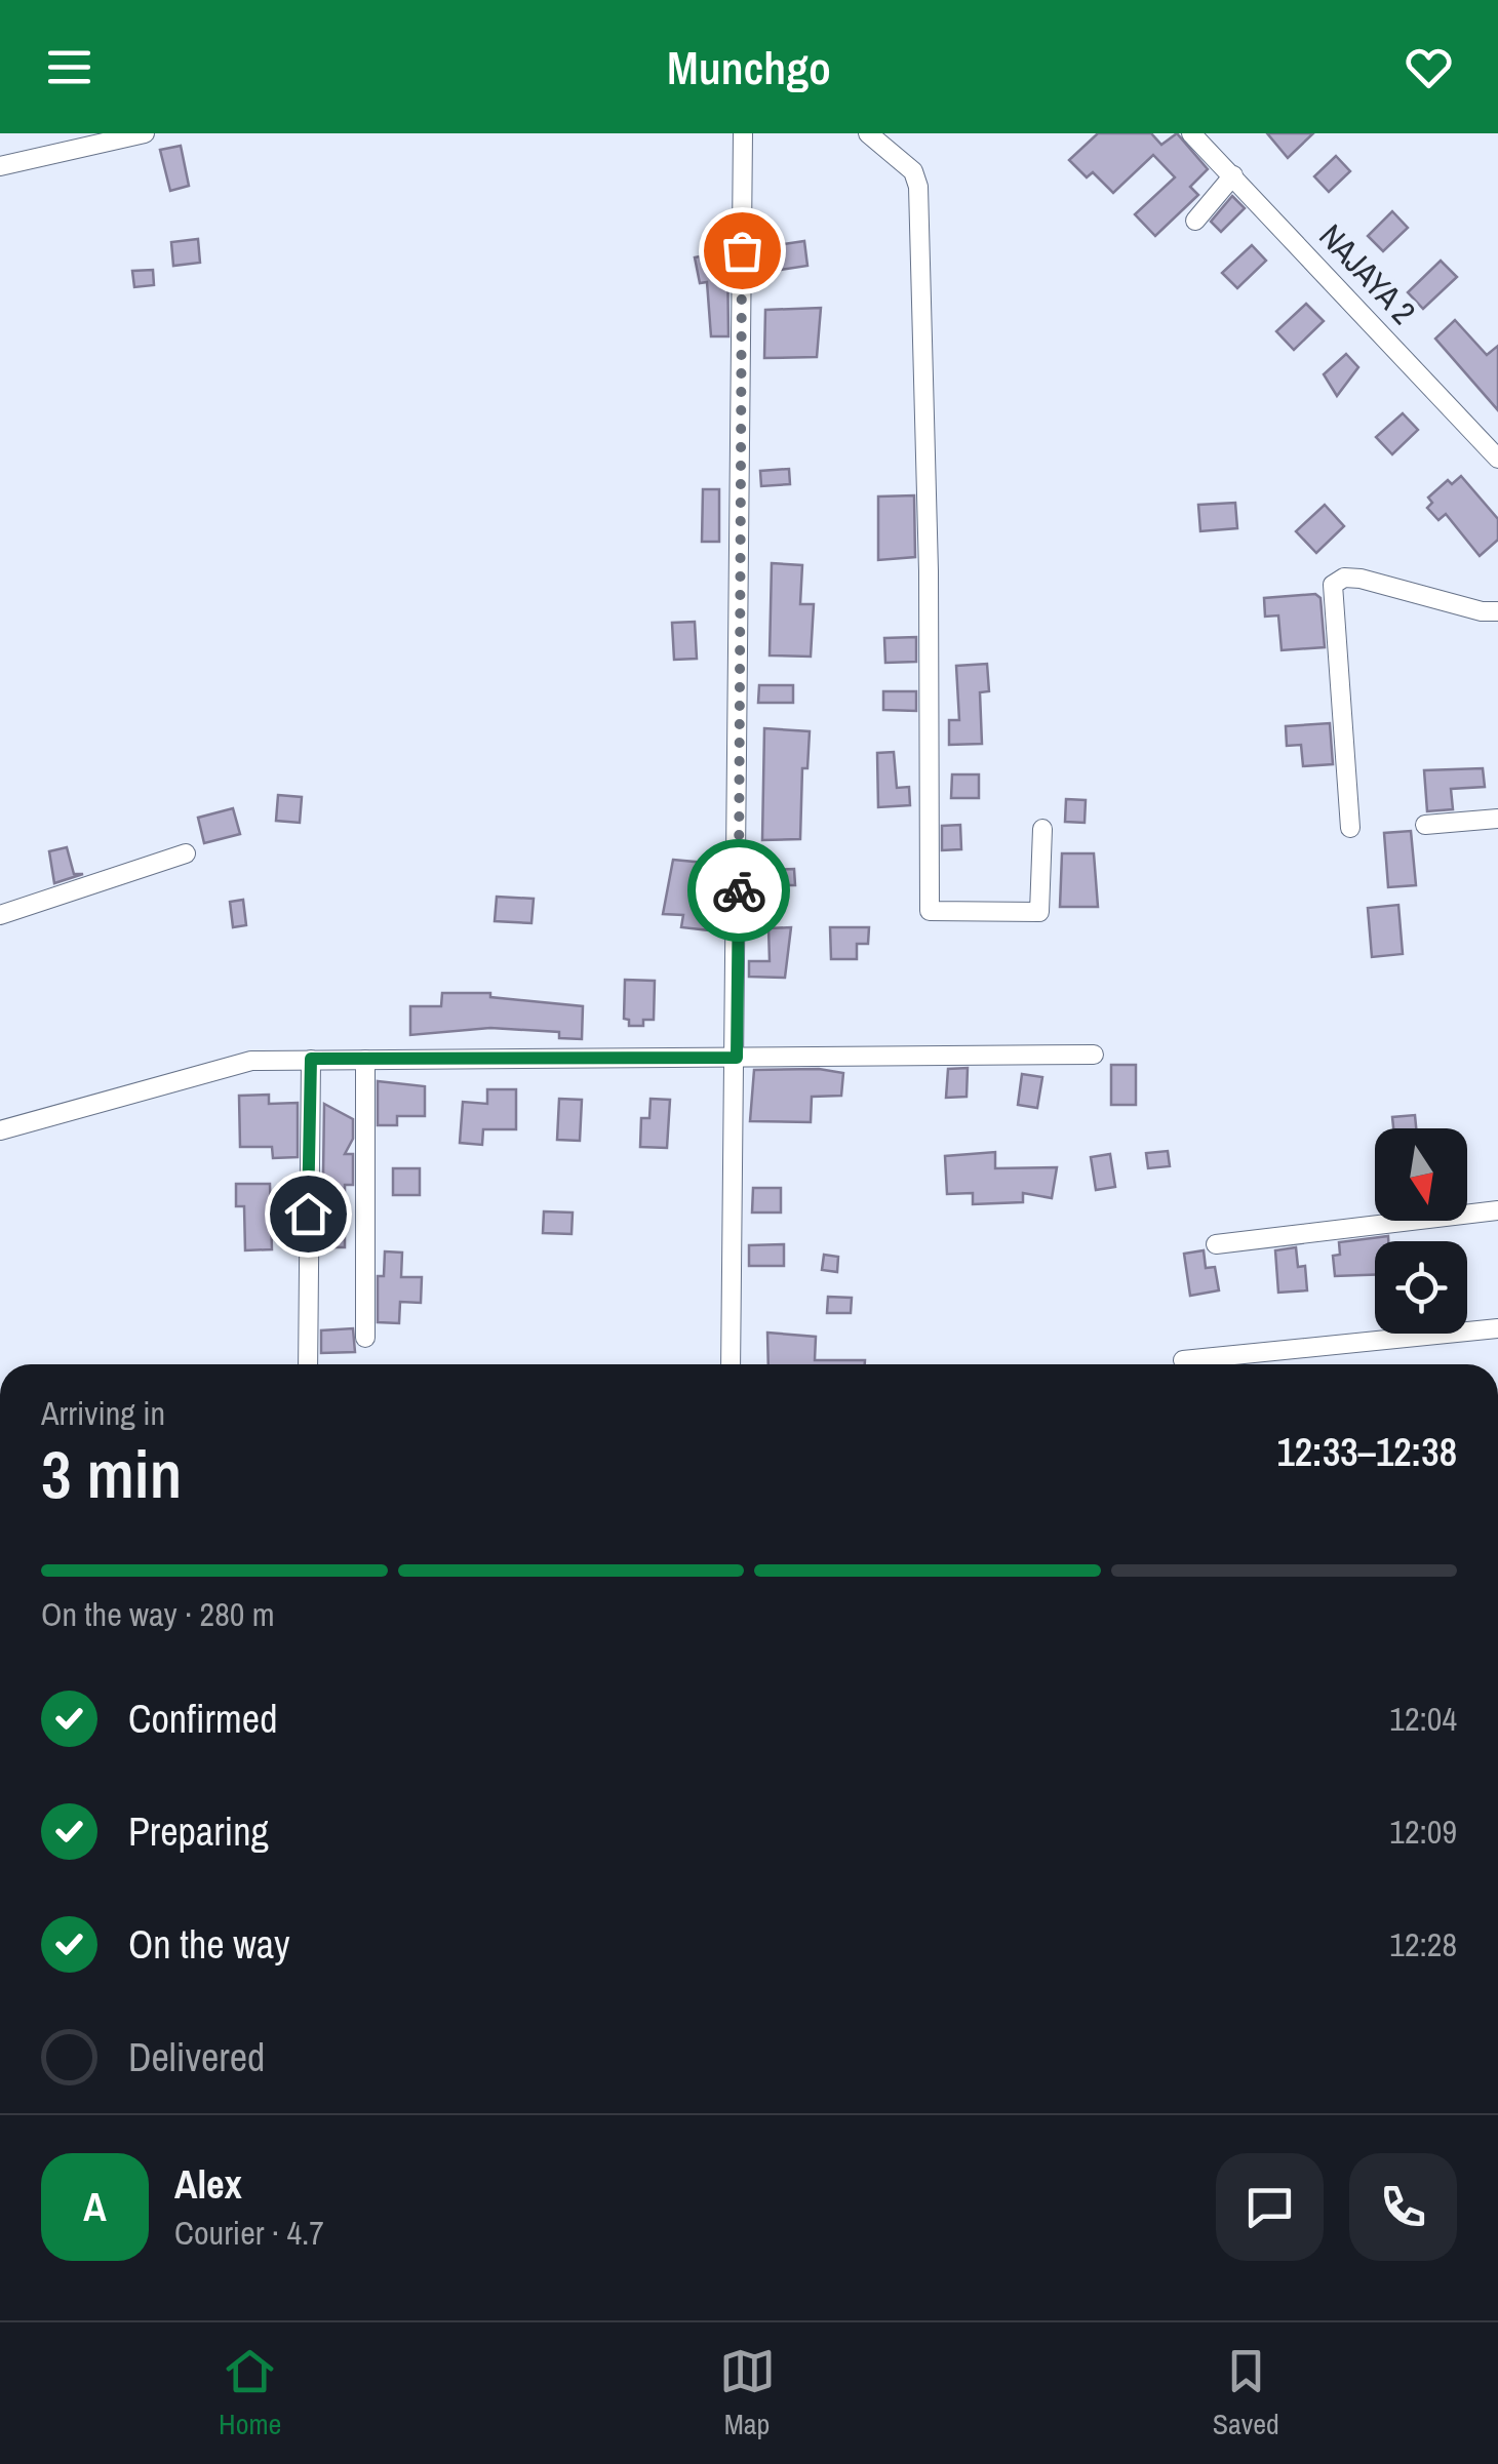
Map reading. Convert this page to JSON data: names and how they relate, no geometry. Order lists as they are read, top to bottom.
{
  "streets": {
    "street": ["NAJAYA 2"]
  },
  "north": "bottom",
  "page": {
    "header": "Munchgo",
    "heading": ["3 min", "Arriving in", "12:33–12:38"],
    "panel": ["Alex", "Courier · 4.7"],
    "bar": "On the way · 280 m",
    "list": [
      ["Confirmed", "12:04"],
      ["Preparing", "12:09"],
      ["On the way", "12:28"],
      "Delivered"
    ],
    "round": "A",
    "tabs": ["Home", "Map", "Saved"]
  }
}
